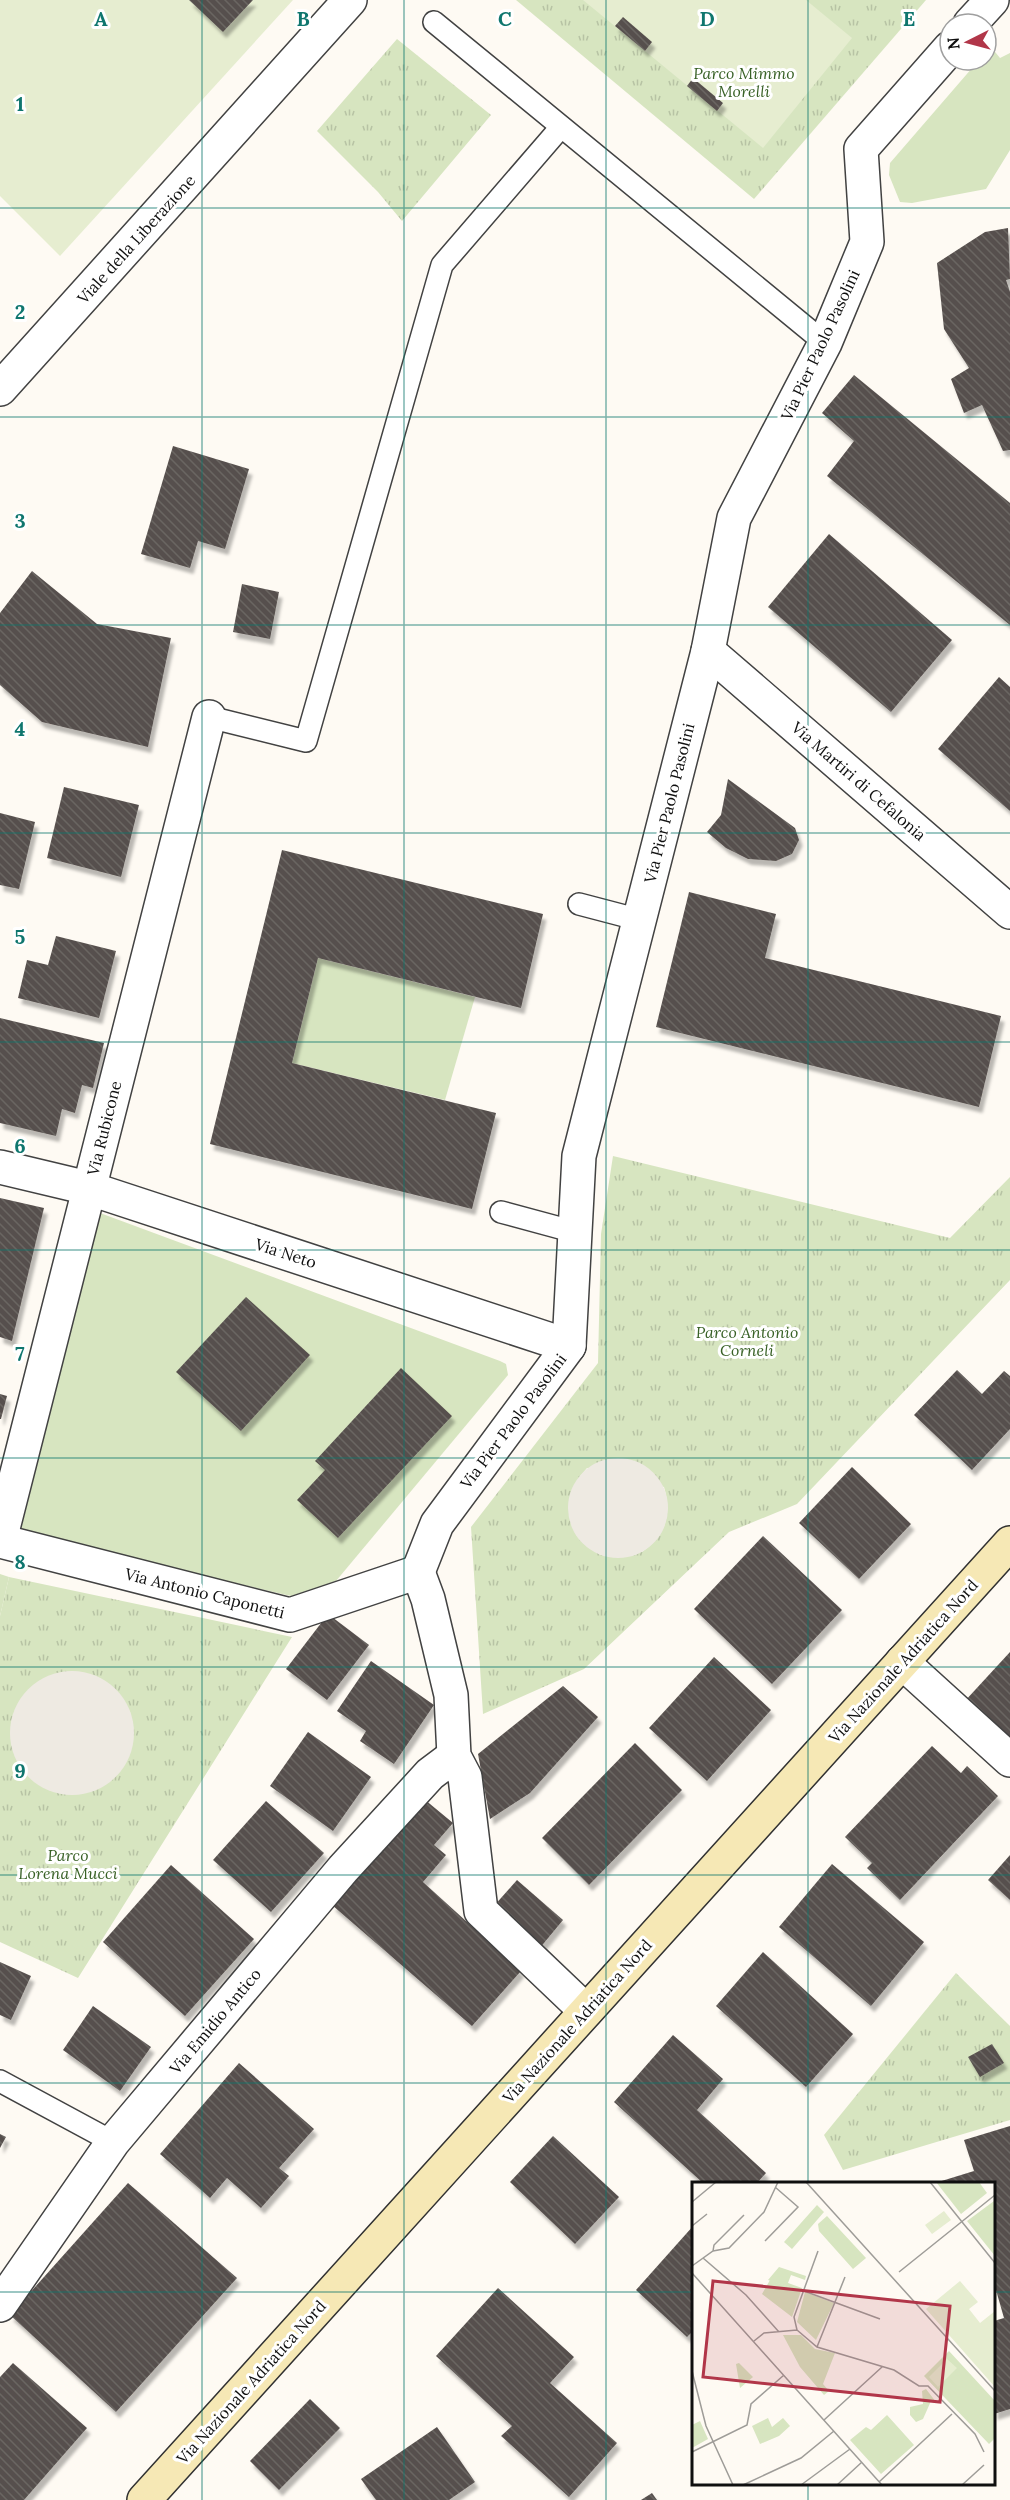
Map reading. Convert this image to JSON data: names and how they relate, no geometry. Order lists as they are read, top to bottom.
{
  "streets": {
    "main road": ["Via Nazionale Adriatica Nord"],
    "street": [
      "Viale della Liberazione",
      "Via Pier Paolo Pasolini",
      "Via Martiri di Cefalonia",
      "Via Rubicone",
      "Via Neto",
      "Via Antonio Caponetti",
      "Via Emidio Antico"
    ]
  },
  "crossings": [
    ["Via Pier Paolo Pasolini", "Via Martiri di Cefalonia"],
    ["Via Pier Paolo Pasolini", "Via Neto"],
    ["Via Pier Paolo Pasolini", "Via Antonio Caponetti"],
    ["Via Rubicone", "Via Neto"],
    ["Via Rubicone", "Via Antonio Caponetti"]
  ],
  "parks": ["Parco Mimmo Morelli", "Parco Antonio Corneli", "Parco Lorena Mucci"],
  "north": "left",
  "grid": {
    "columns": [
      "A",
      "B",
      "C",
      "D",
      "E"
    ],
    "rows": [
      "1",
      "2",
      "3",
      "4",
      "5",
      "6",
      "7",
      "8",
      "9"
    ]
  }
}
